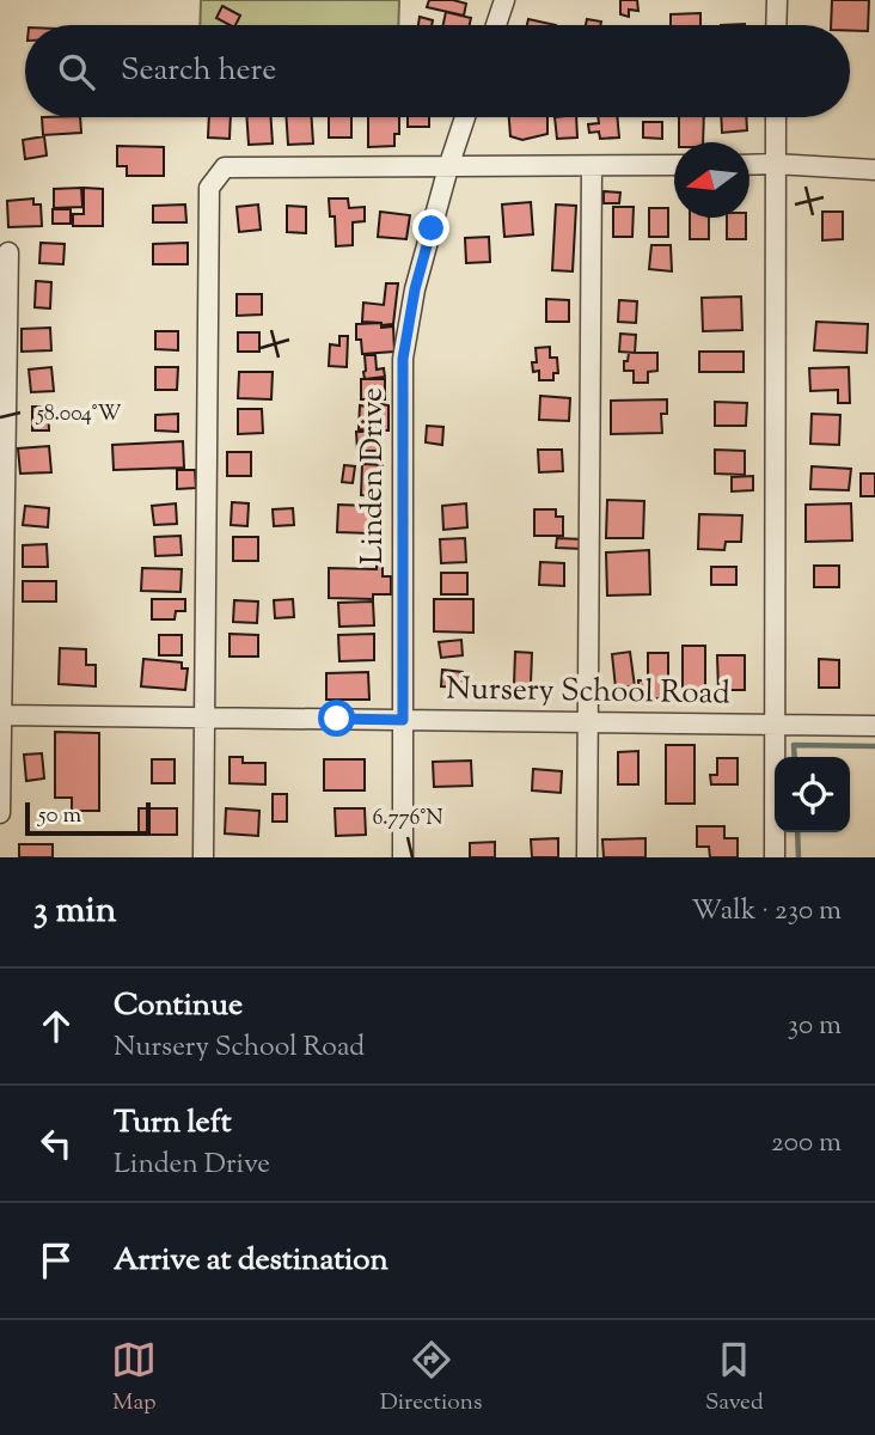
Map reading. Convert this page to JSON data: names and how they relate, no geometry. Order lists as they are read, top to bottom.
{
  "streets": {
    "street": ["Linden Drive", "Nursery School Road"]
  },
  "crossings": [
    ["Linden Drive", "Nursery School Road"]
  ],
  "scale_bar": "50 m",
  "north": "left",
  "page": {
    "search": "Search here",
    "scale": "50 m",
    "heading": ["3 min", "Walk · 230 m"],
    "list": [
      ["Continue", "Nursery School Road", "30 m"],
      ["Turn left", "Linden Drive", "200 m"],
      "Arrive at destination"
    ],
    "nav": ["Map", "Directions", "Saved"]
  },
  "coordinates": ["58.004°W", "6.776°N"]
}
